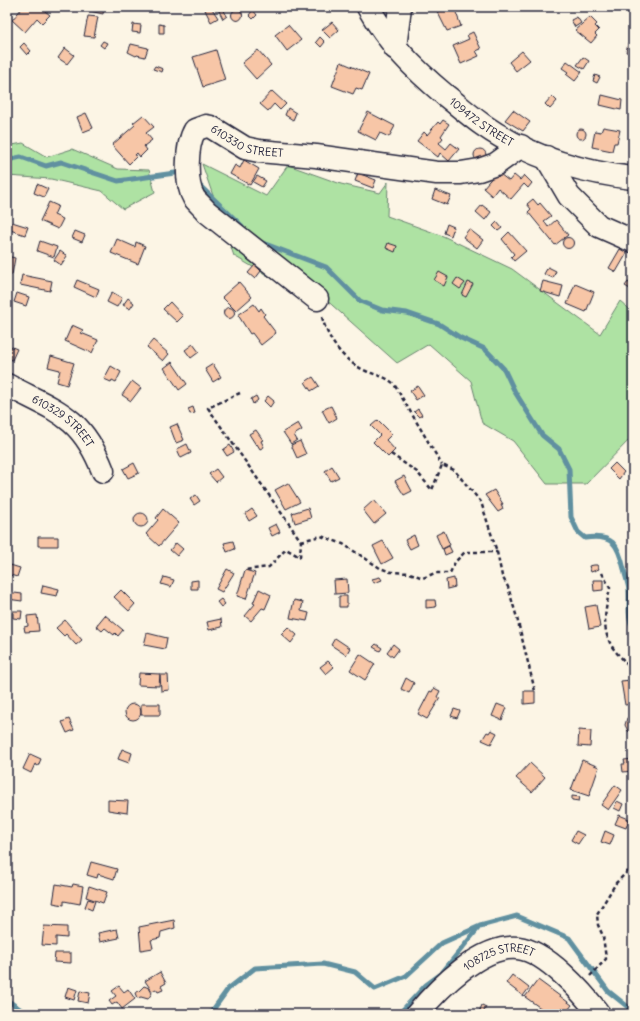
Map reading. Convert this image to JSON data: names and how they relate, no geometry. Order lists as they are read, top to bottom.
{
  "streets": {
    "street": [
      "109472 STREET",
      "610330 STREET",
      "610329 STREET",
      "108725 STREET"
    ]
  },
  "crossings": [
    ["109472 STREET", "610330 STREET"]
  ]
}
